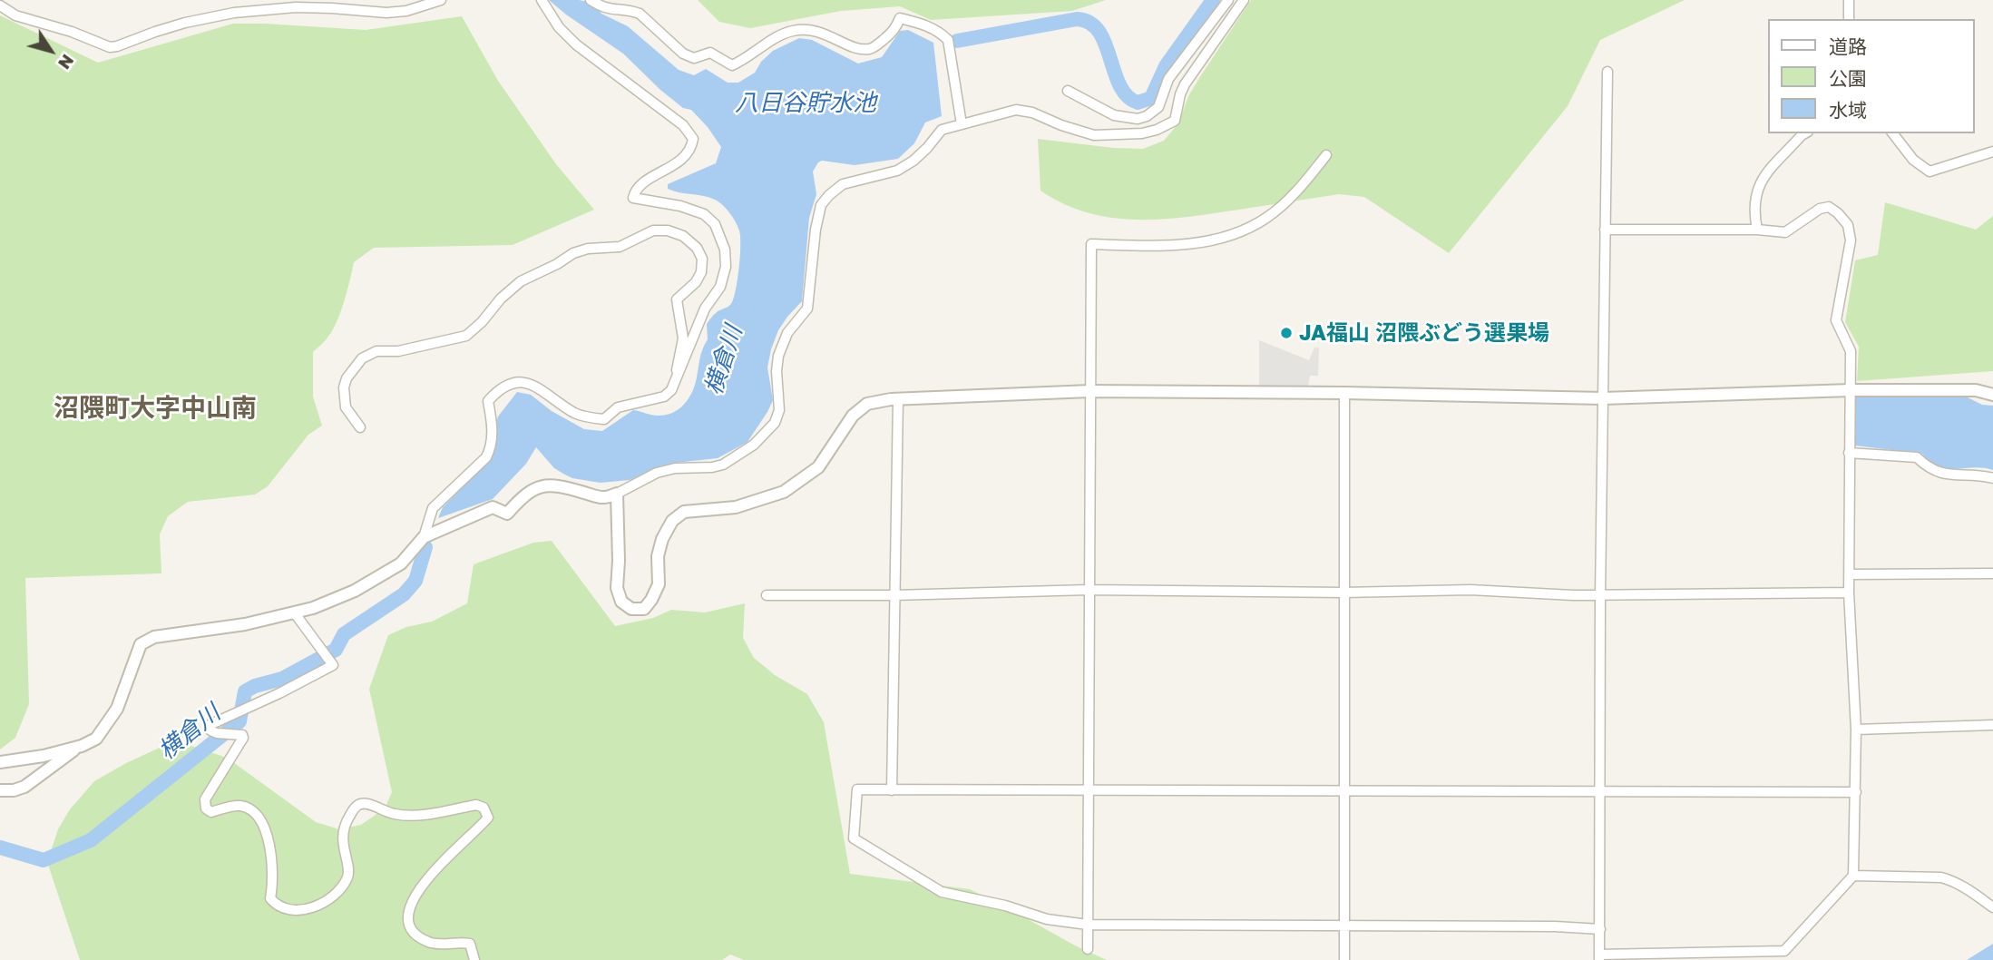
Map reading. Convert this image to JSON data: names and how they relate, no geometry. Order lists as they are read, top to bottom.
{
  "districts": ["沼隈町大字中山南"],
  "water": ["八日谷貯水池", "横倉川"],
  "places": ["JA福山 沼隈ぶどう選果場"],
  "legend": ["道路", "公園", "水域"],
  "north": "bottom right"
}
